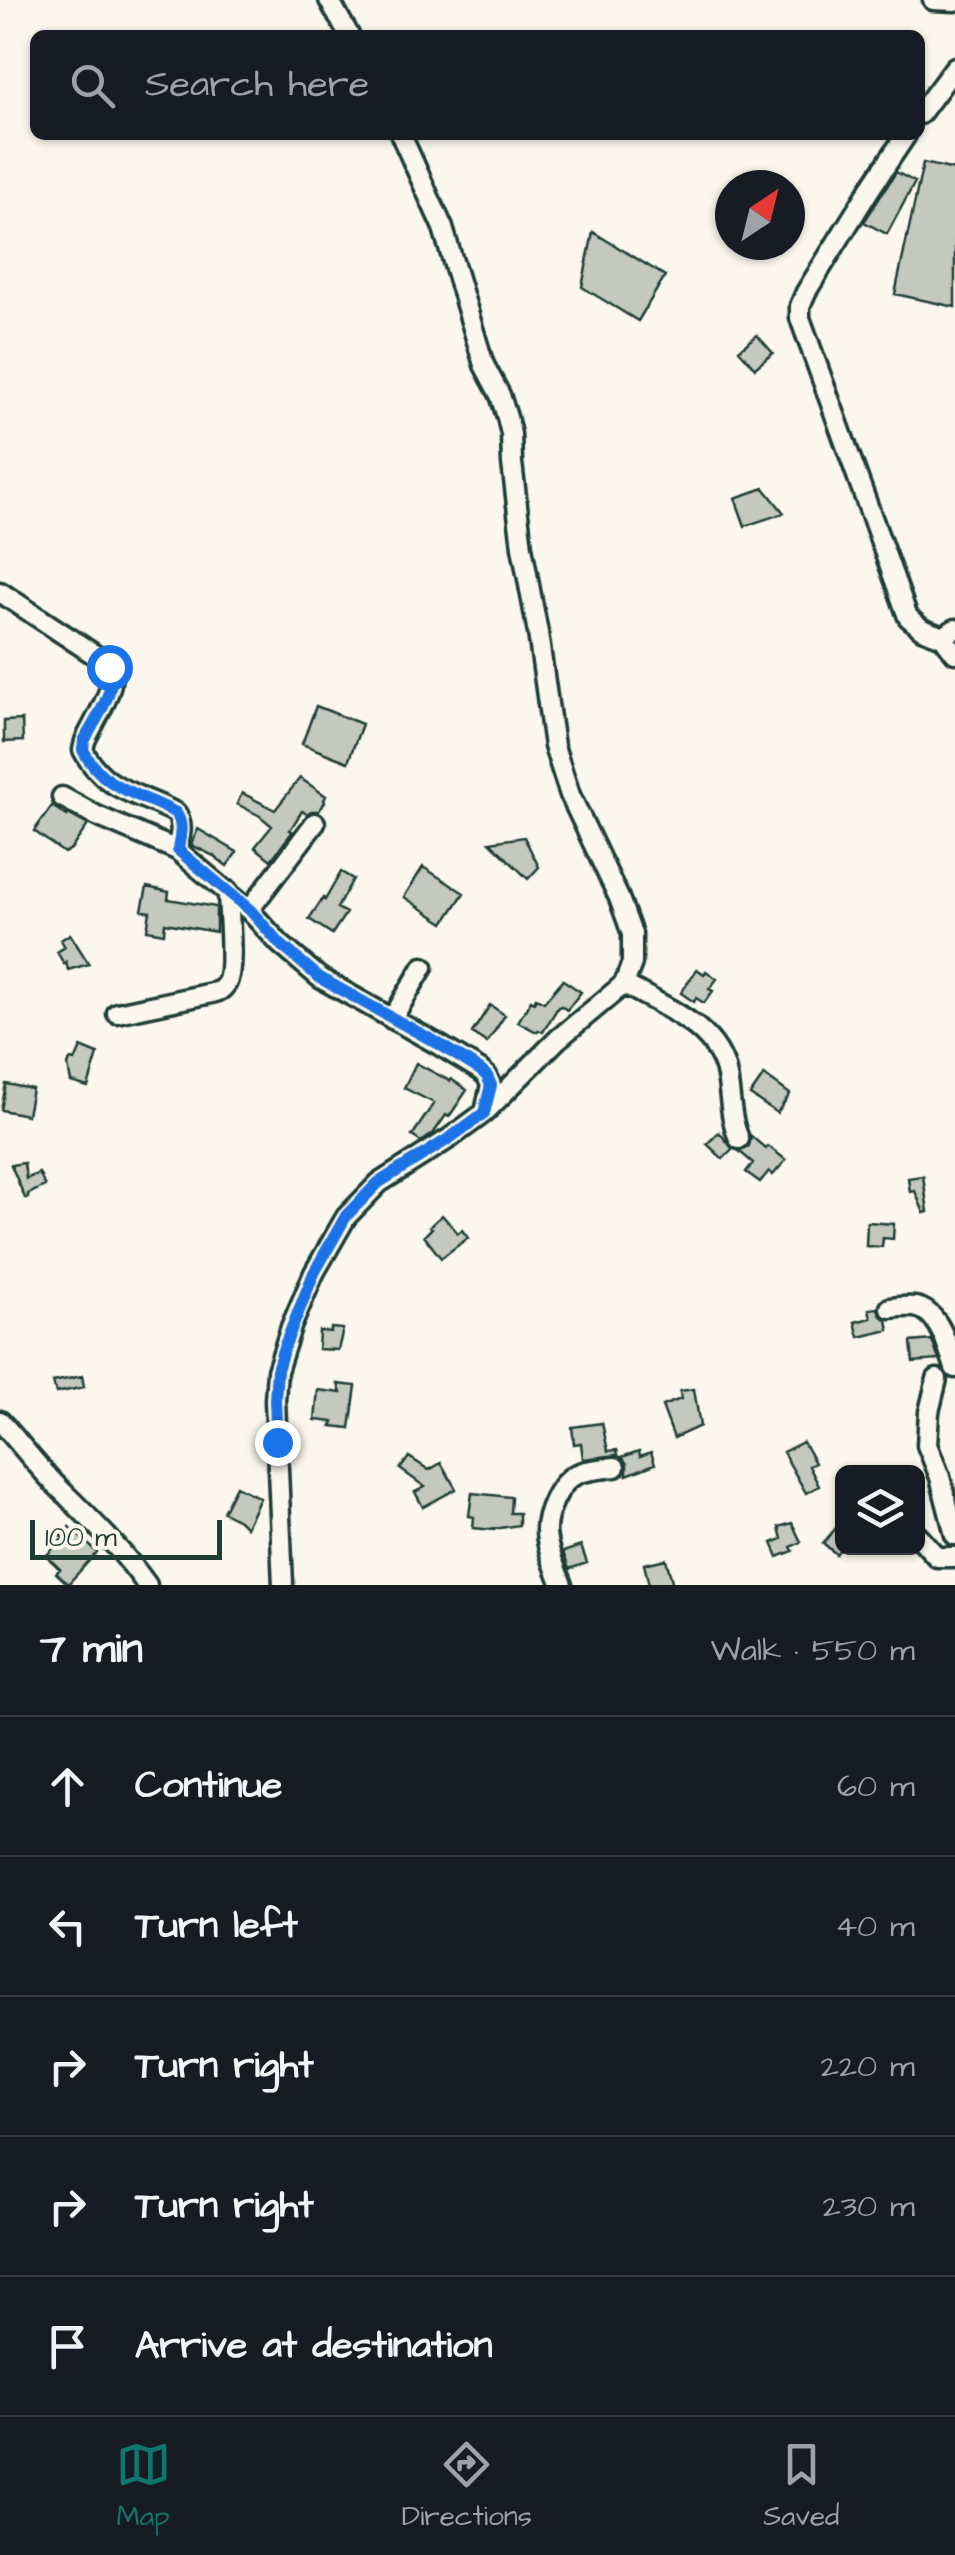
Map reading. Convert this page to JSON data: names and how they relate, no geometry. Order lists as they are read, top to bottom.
{
  "scale_bar": "100 m",
  "north": "top right",
  "page": {
    "search": "Search here",
    "scale": "100 m",
    "heading": ["7 min", "Walk · 550 m"],
    "list": [
      ["Continue", "60 m"],
      ["Turn left", "40 m"],
      ["Turn right", "220 m"],
      ["Turn right", "230 m"],
      "Arrive at destination"
    ],
    "nav": ["Map", "Directions", "Saved"]
  }
}
